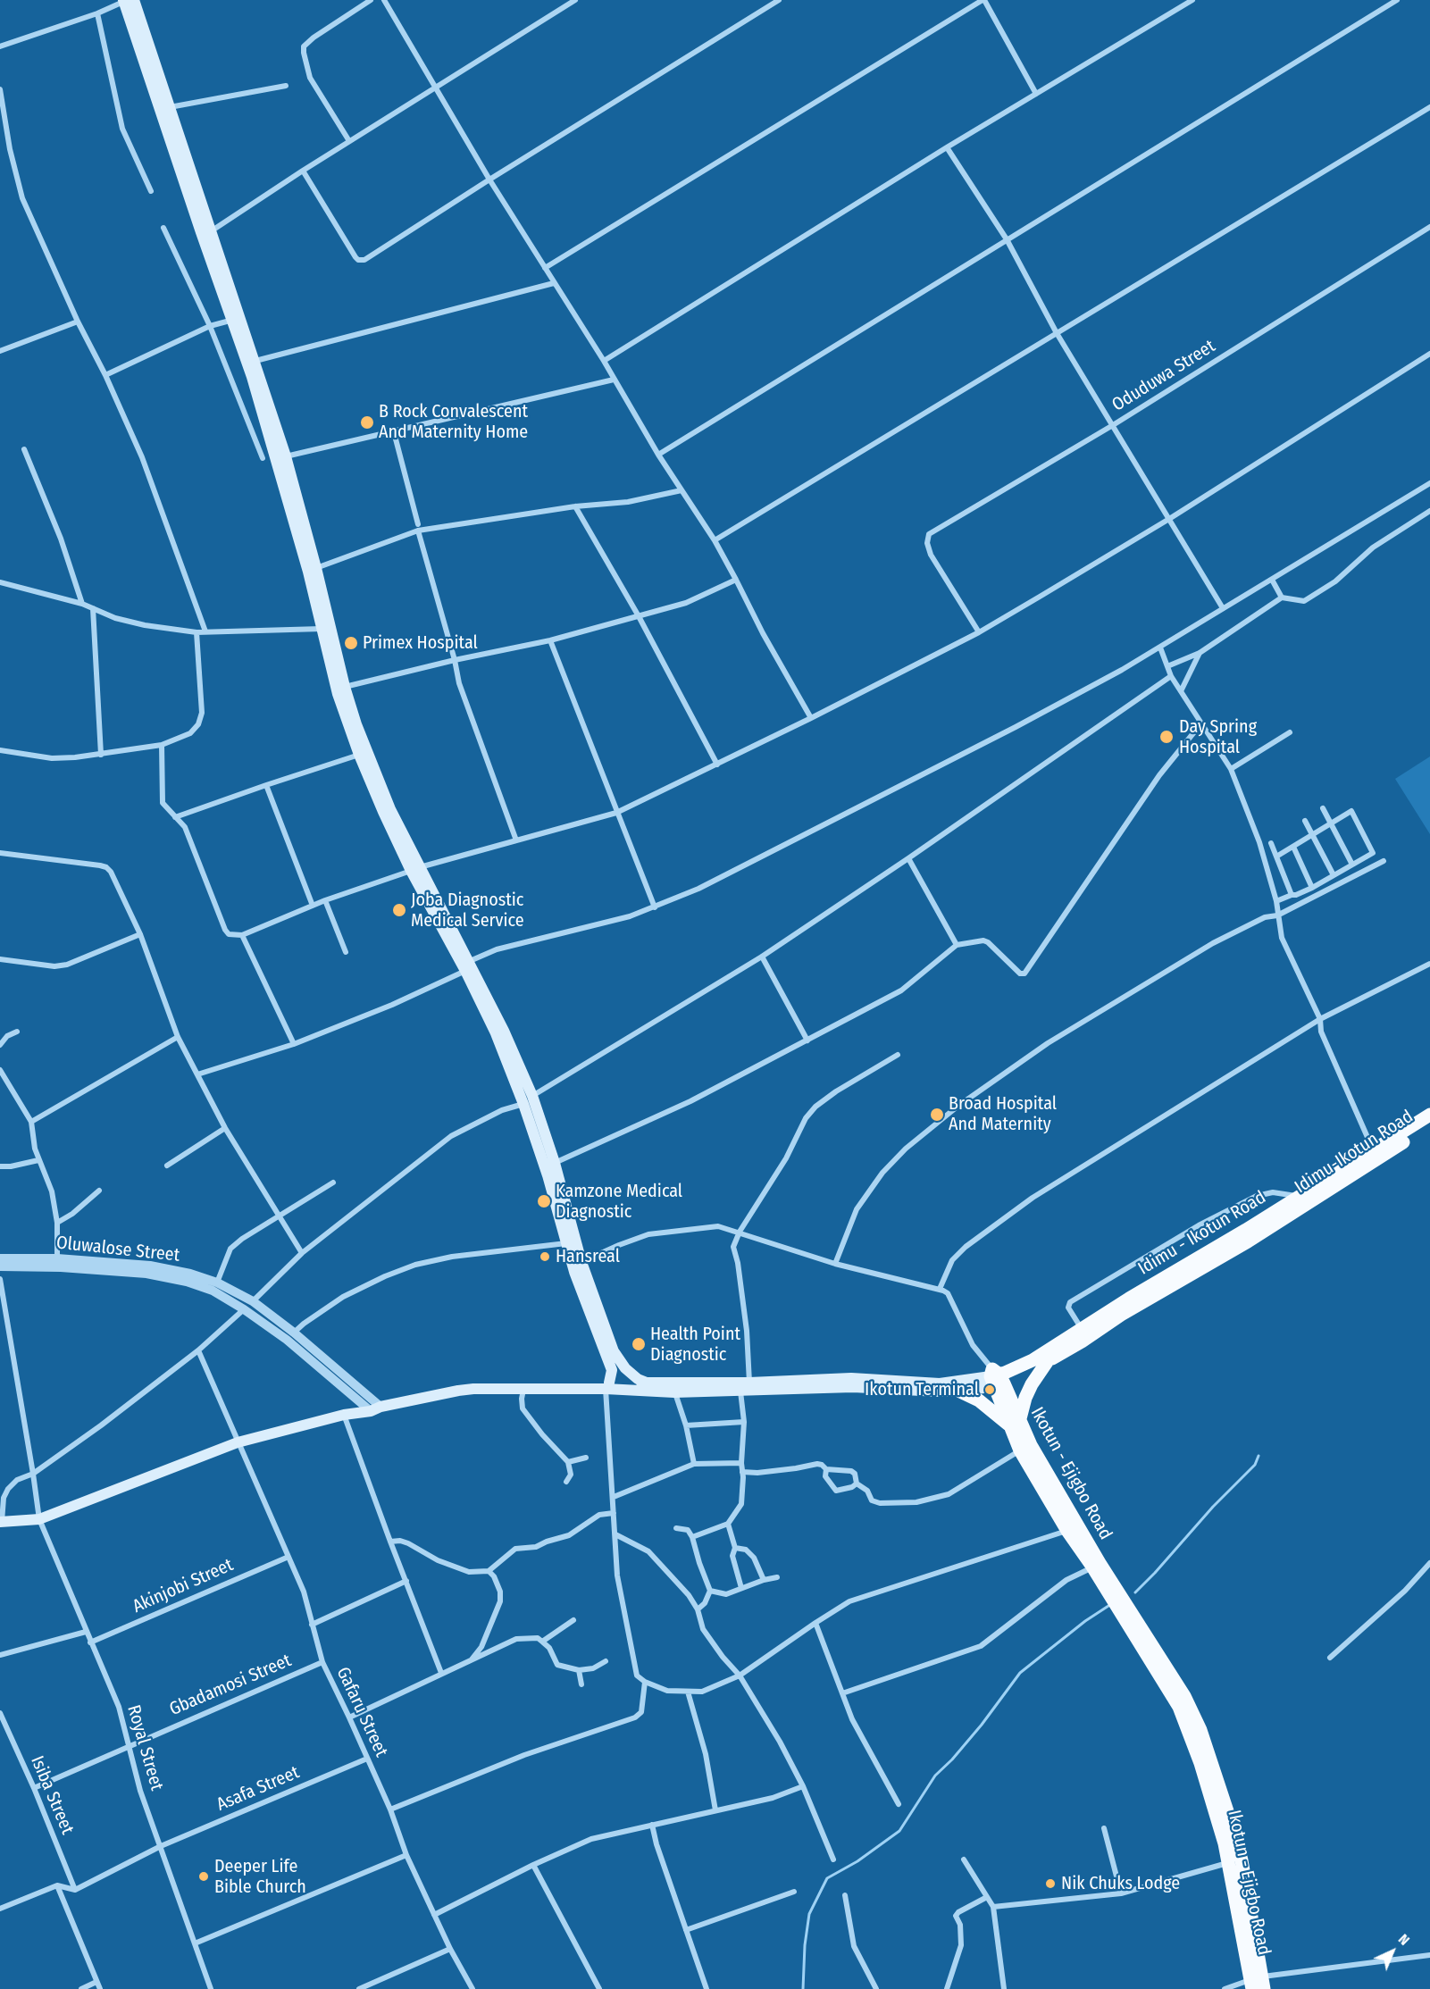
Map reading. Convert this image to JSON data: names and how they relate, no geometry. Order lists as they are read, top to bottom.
{
  "streets": {
    "main road": ["Idimu-Ikotun Road", "Idimu - Ikotun Road", "Ikotun - Ejigbo Road"],
    "street": [
      "Oduduwa Street",
      "Oluwalose Street",
      "Akinjobi Street",
      "Gbadamosi Street",
      "Gafaru Street",
      "Royal Street",
      "Asafa Street",
      "Isiba Street"
    ]
  },
  "crossings": [
    ["Idimu-Ikotun Road", "Idimu - Ikotun Road"],
    ["Idimu-Ikotun Road", "Ikotun - Ejigbo Road"],
    ["Idimu - Ikotun Road", "Ikotun - Ejigbo Road"],
    ["Akinjobi Street", "Gafaru Street"],
    ["Akinjobi Street", "Royal Street"],
    ["Gbadamosi Street", "Gafaru Street"],
    ["Gbadamosi Street", "Royal Street"],
    ["Gbadamosi Street", "Isiba Street"],
    ["Gafaru Street", "Asafa Street"],
    ["Royal Street", "Asafa Street"],
    ["Asafa Street", "Isiba Street"]
  ],
  "places": [
    "B Rock Convalescent And Maternity Home",
    "Primex Hospital",
    "Day Spring Hospital",
    "Joba Diagnostic Medical Service",
    "Broad Hospital And Maternity",
    "Kamzone Medical Diagnostic",
    "Hansreal",
    "Health Point Diagnostic",
    "Ikotun Terminal",
    "Deeper Life Bible Church",
    "Nik Chuks Lodge"
  ],
  "north": "top right"
}
